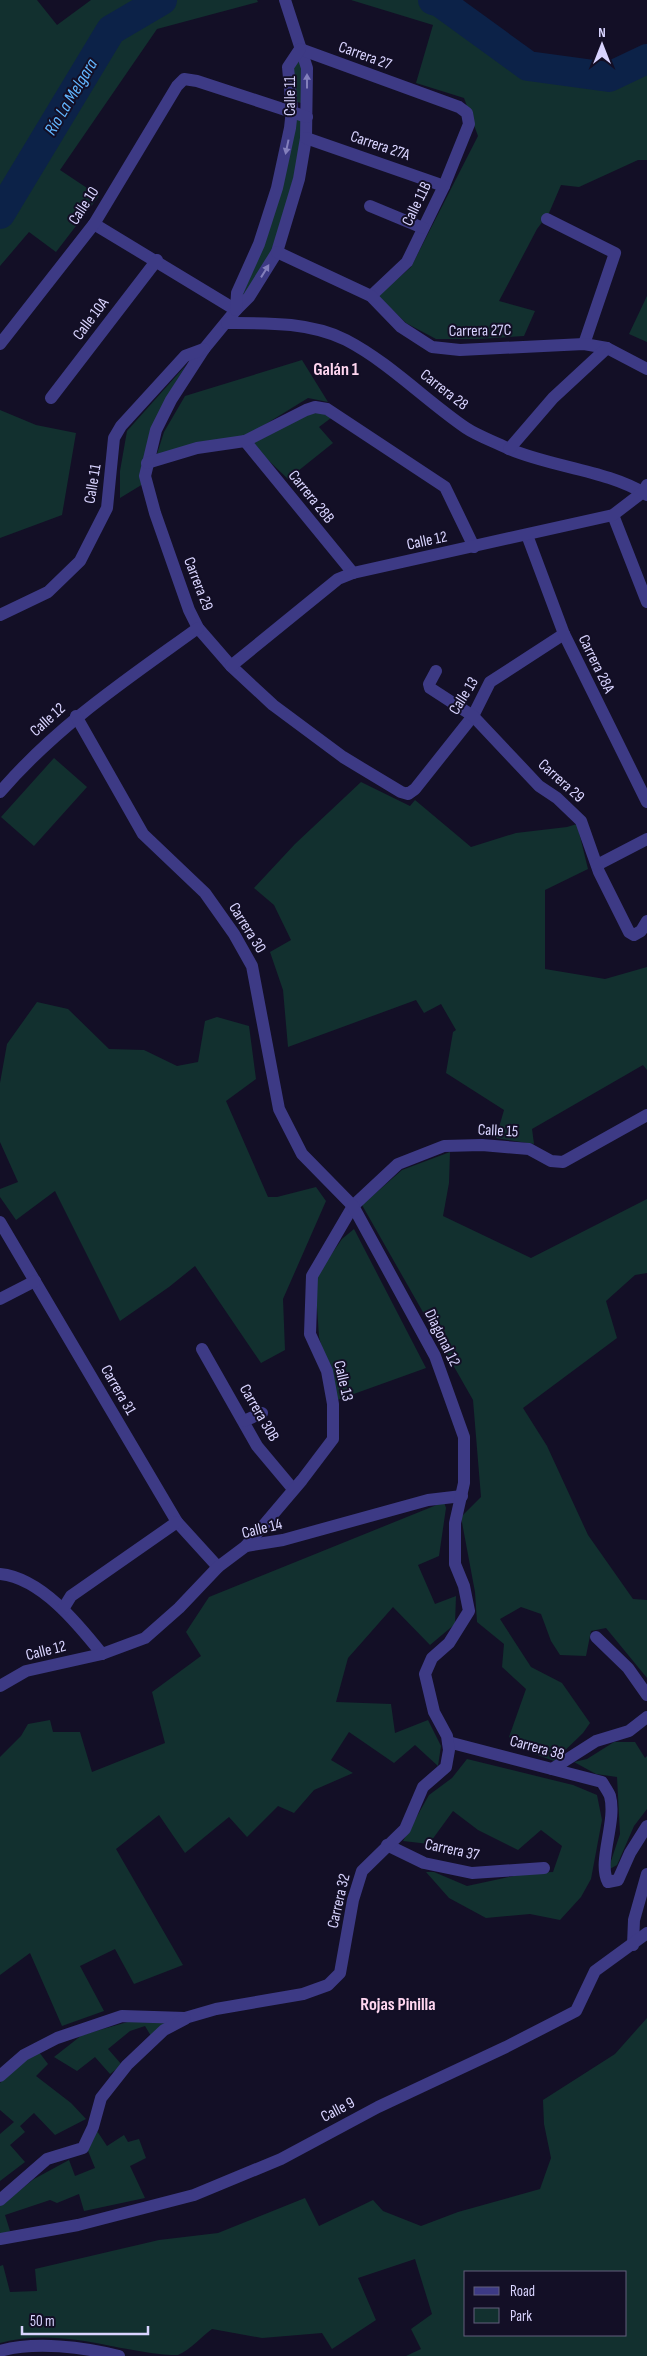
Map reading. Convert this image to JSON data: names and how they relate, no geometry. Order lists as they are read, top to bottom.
{
  "streets": {
    "street": [
      "Carrera 27",
      "Calle 11",
      "Carrera 27A",
      "Calle 11B",
      "Calle 10",
      "Calle 10A",
      "Carrera 27C",
      "Carrera 28",
      "Carrera 28B",
      "Calle 12",
      "Carrera 29",
      "Carrera 28A",
      "Calle 13",
      "Carrera 30",
      "Calle 15",
      "Diagonal 12",
      "Carrera 31",
      "Carrera 30B",
      "Calle 14",
      "Carrera 38",
      "Carrera 37",
      "Carrera 32",
      "Calle 9"
    ]
  },
  "crossings": [
    ["Carrera 27", "Calle 11"],
    ["Carrera 27", "Calle 11B"],
    ["Calle 11", "Carrera 27A"],
    ["Calle 11", "Calle 10"],
    ["Calle 11", "Carrera 27C"],
    ["Calle 11", "Carrera 29"],
    ["Carrera 27A", "Calle 11B"],
    ["Calle 11B", "Carrera 27C"],
    ["Carrera 28", "Calle 12"],
    ["Carrera 28", "Carrera 29"],
    ["Carrera 28B", "Calle 12"],
    ["Calle 12", "Carrera 29"],
    ["Calle 12", "Carrera 28A"],
    ["Calle 12", "Carrera 30"],
    ["Calle 12", "Calle 14"],
    ["Carrera 29", "Calle 13"],
    ["Carrera 28A", "Calle 13"],
    ["Calle 13", "Carrera 30"],
    ["Calle 13", "Calle 15"],
    ["Calle 13", "Diagonal 12"],
    ["Calle 13", "Carrera 30B"],
    ["Calle 13", "Calle 14"],
    ["Carrera 30", "Calle 15"],
    ["Carrera 30", "Diagonal 12"],
    ["Calle 15", "Diagonal 12"],
    ["Diagonal 12", "Calle 14"],
    ["Diagonal 12", "Carrera 32"],
    ["Carrera 31", "Calle 14"],
    ["Calle 14", "Carrera 32"],
    ["Carrera 38", "Carrera 32"],
    ["Carrera 37", "Carrera 32"]
  ],
  "districts": ["Galán 1", "Rojas Pinilla"],
  "water": ["Río La Melgara"],
  "legend": ["Road", "Park"],
  "scale_bar": "50 m",
  "north": "top"
}
